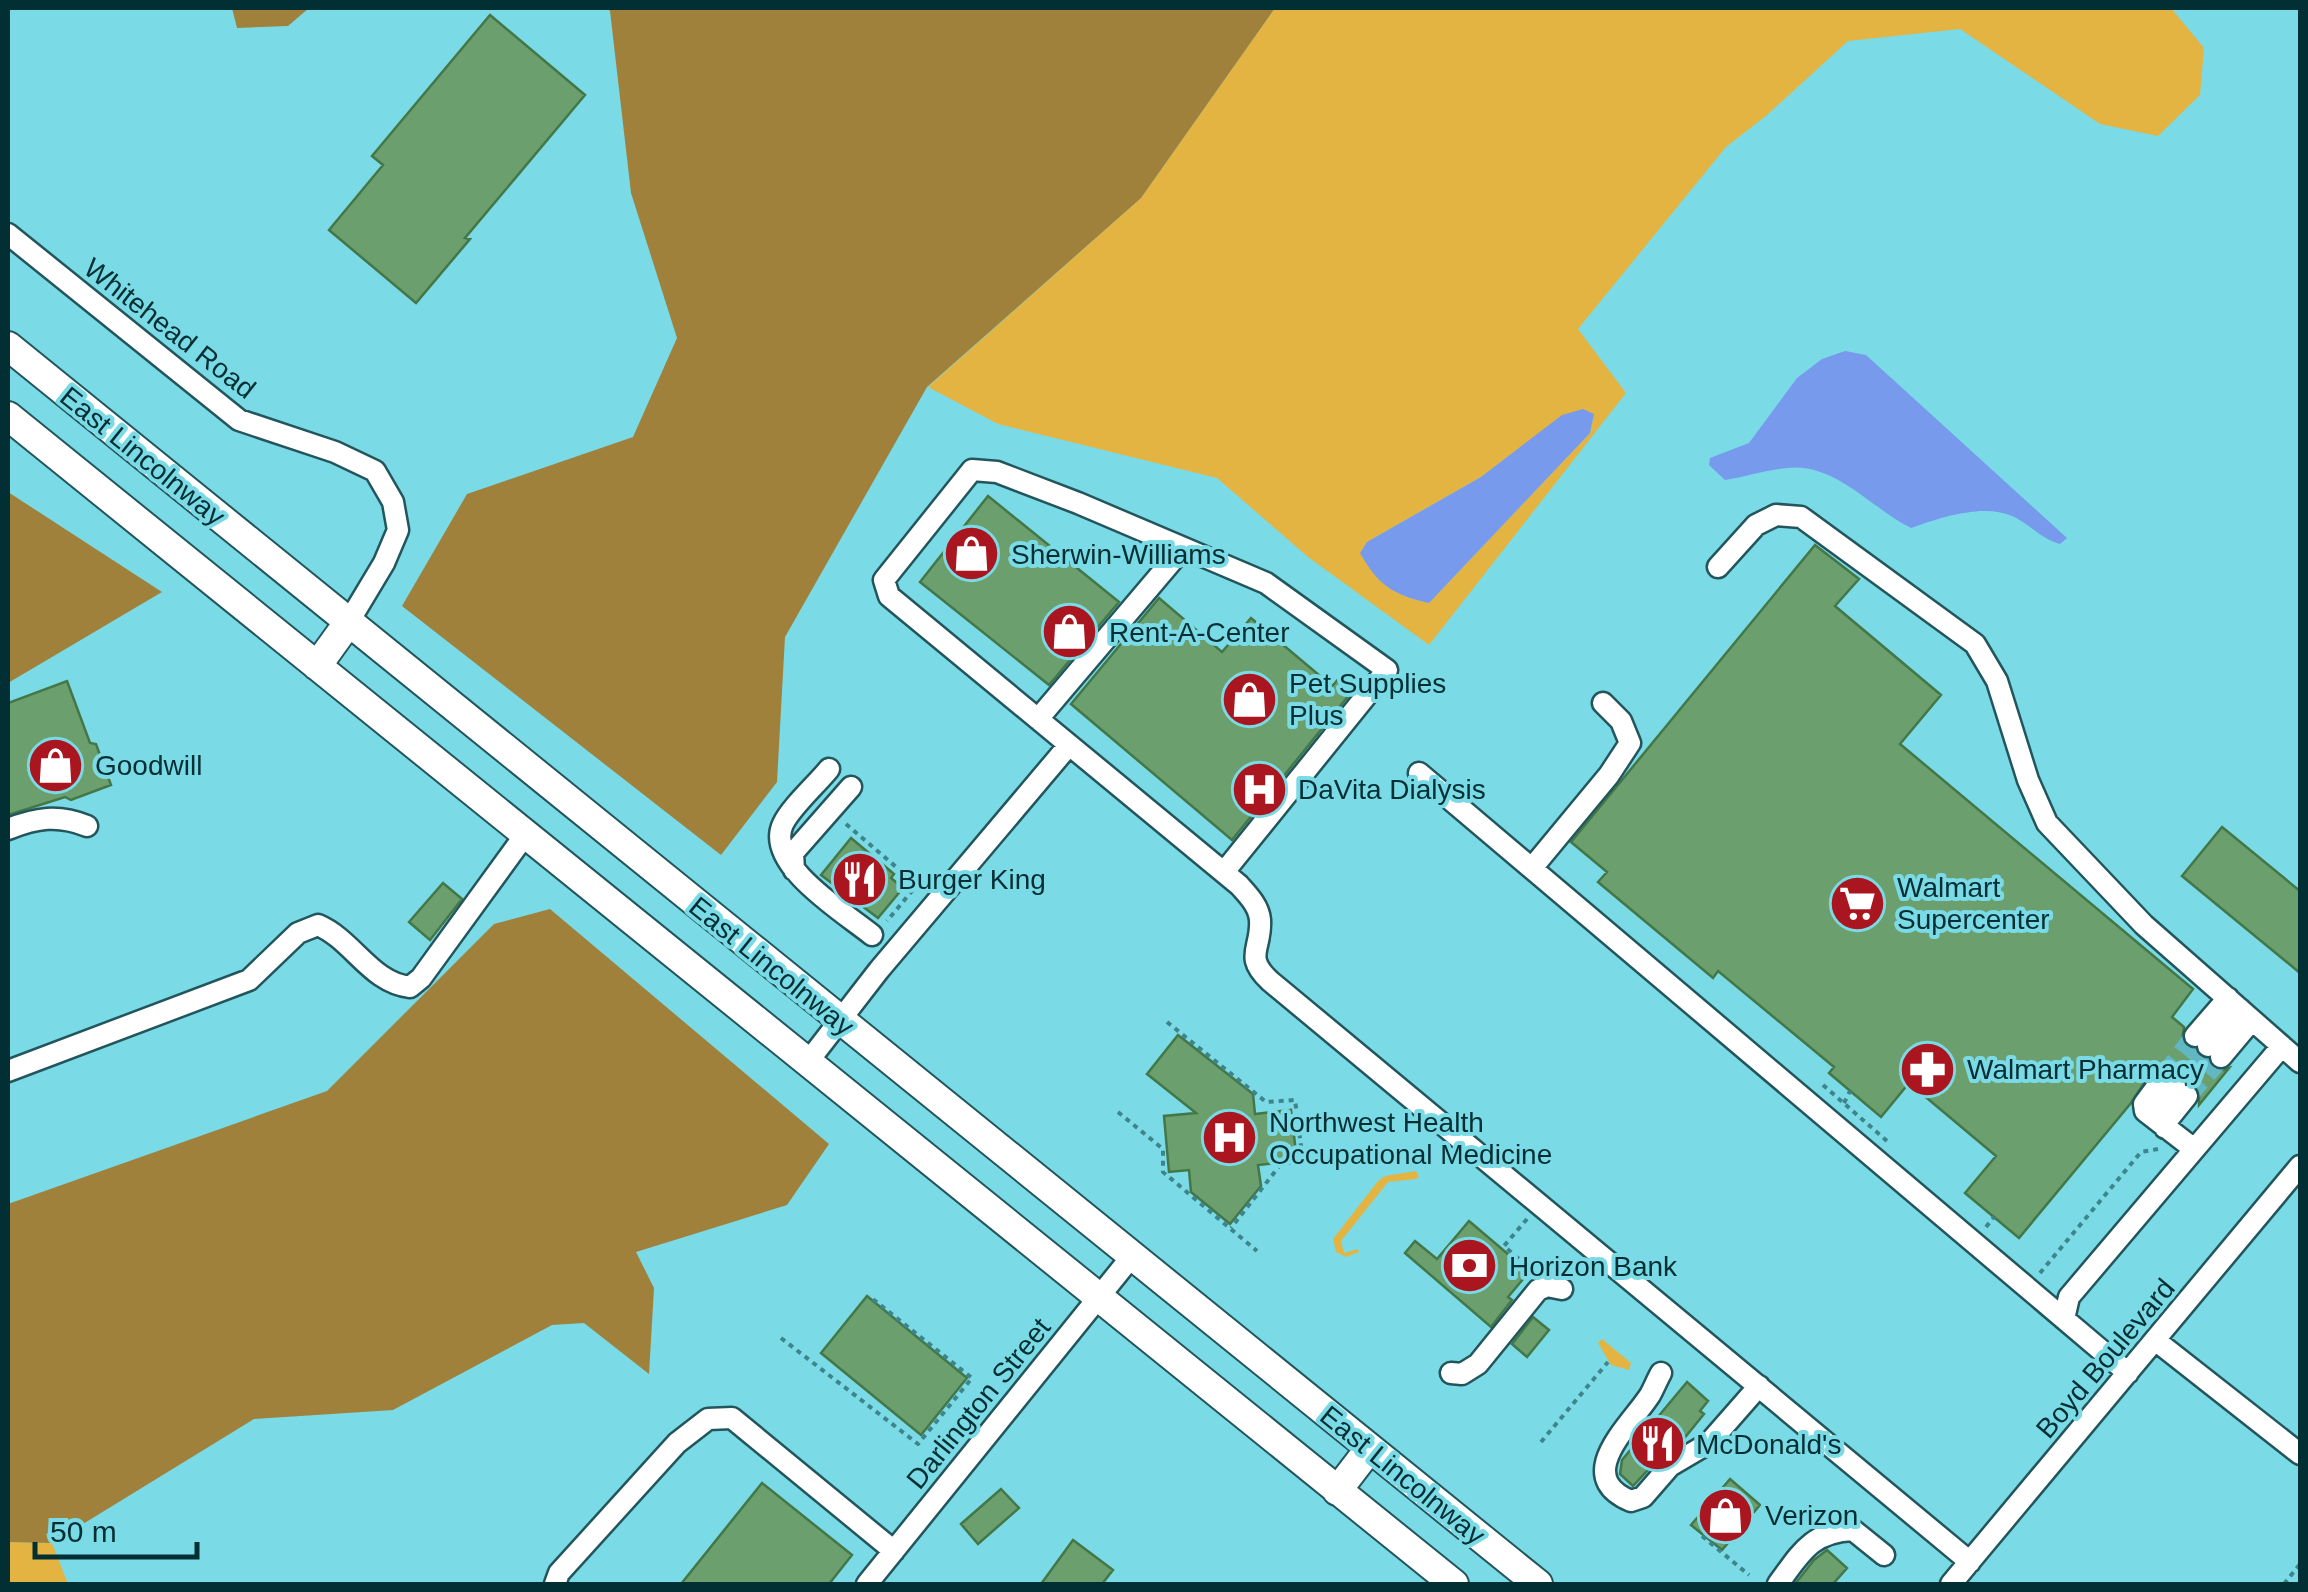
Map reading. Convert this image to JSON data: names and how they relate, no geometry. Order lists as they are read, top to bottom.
{
  "streets": {
    "main road": ["East Lincolnway"],
    "street": ["Whitehead Road", "Boyd Boulevard", "Darlington Street"]
  },
  "crossings": [
    ["Whitehead Road", "East Lincolnway"],
    ["East Lincolnway", "Darlington Street"]
  ],
  "places": {
    "shop": [
      "Sherwin-Williams",
      "Rent-A-Center",
      "Pet Supplies Plus",
      "Goodwill",
      "Verizon"
    ],
    "hospital": ["DaVita Dialysis", "Northwest Health Occupational Medicine"],
    "restaurant": ["Burger King", "McDonald's"],
    "supermarket": ["Walmart Supercenter"],
    "pharmacy": ["Walmart Pharmacy"],
    "bank": ["Horizon Bank"]
  },
  "scale_bar": "50 m"
}
